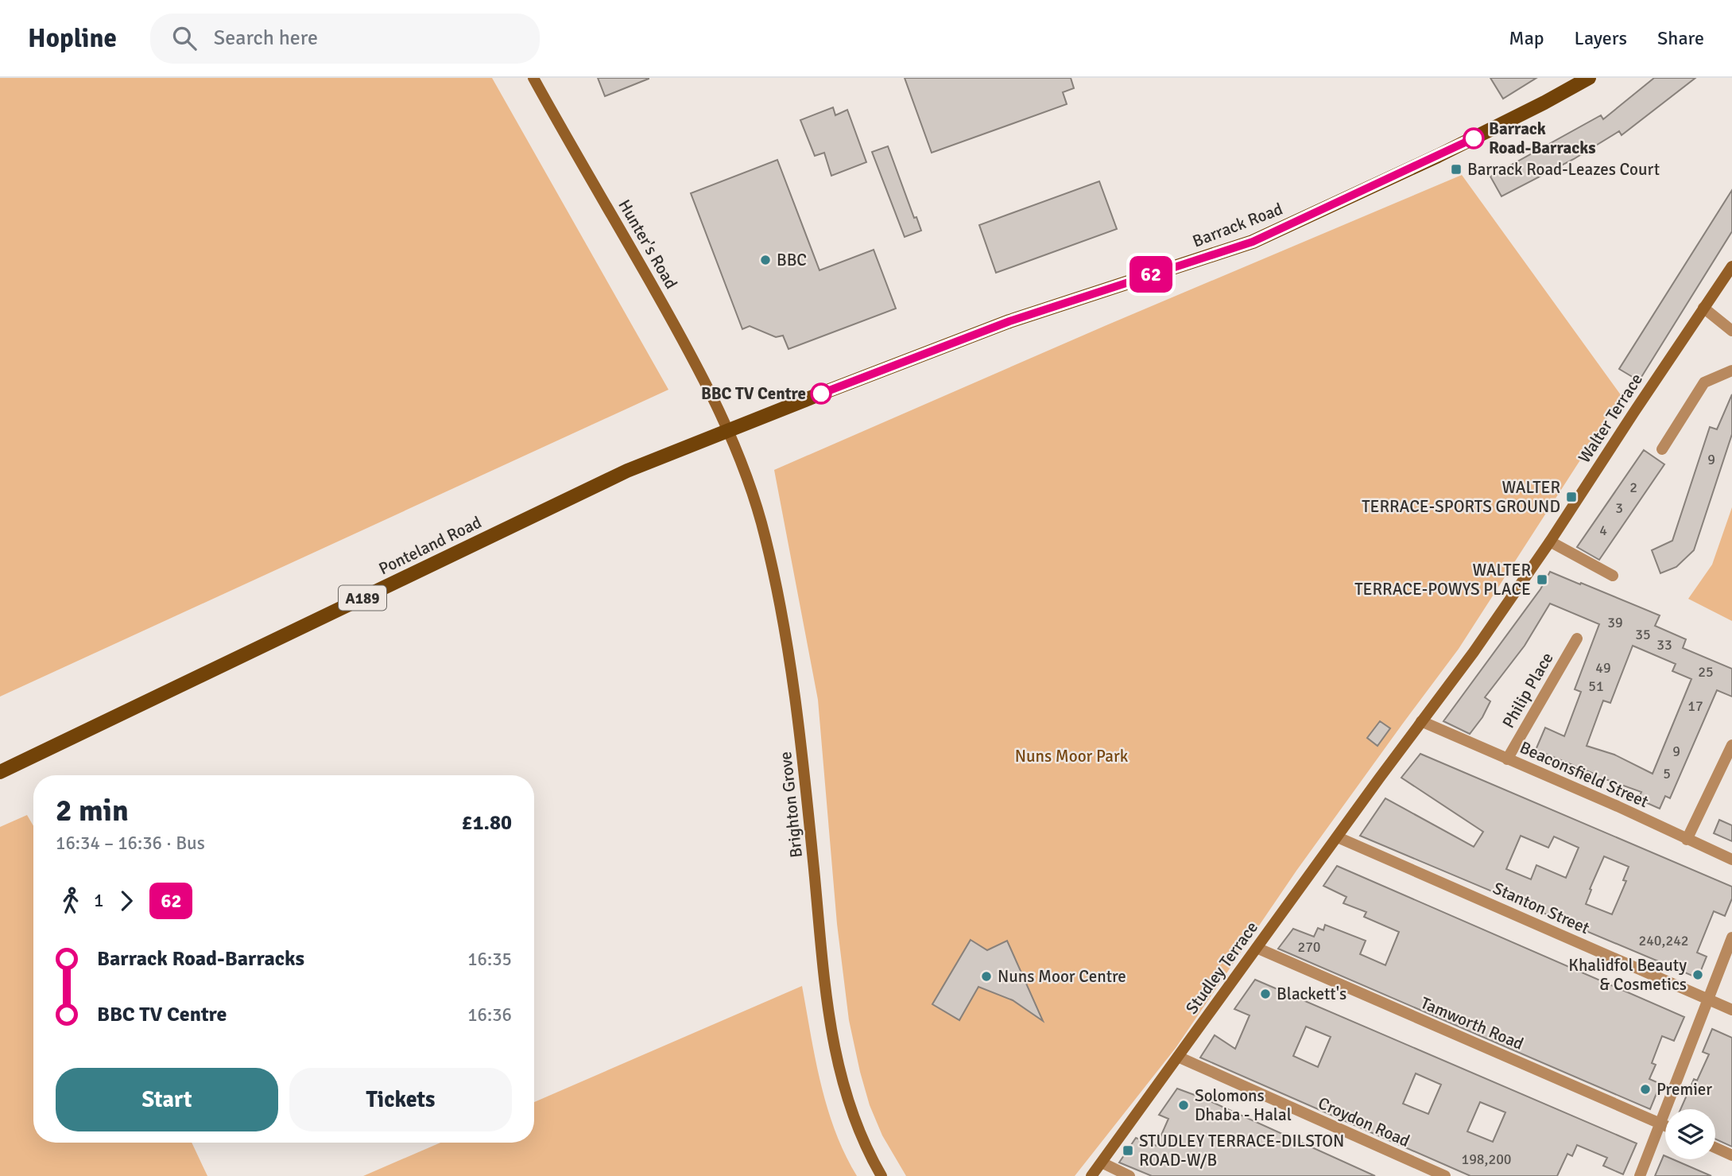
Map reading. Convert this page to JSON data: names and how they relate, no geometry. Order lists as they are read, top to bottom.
{
  "streets": {
    "main road": ["Barrack Road", "Ponteland Road", "A189"],
    "street": [
      "Hunter's Road",
      "Walter Terrace",
      "Philip Place",
      "Beaconsfield Street",
      "Brighton Grove",
      "Stanton Street",
      "Studley Terrace",
      "Tamworth Road",
      "Croydon Road"
    ]
  },
  "crossings": [
    ["Barrack Road", "Hunter's Road"],
    ["Barrack Road", "Ponteland Road"],
    ["Barrack Road", "Brighton Grove"],
    ["Hunter's Road", "Ponteland Road"],
    ["Hunter's Road", "Brighton Grove"],
    ["Walter Terrace", "Beaconsfield Street"],
    ["Walter Terrace", "Studley Terrace"],
    ["Ponteland Road", "Brighton Grove"],
    ["Philip Place", "Beaconsfield Street"],
    ["Stanton Street", "Studley Terrace"],
    ["Studley Terrace", "Tamworth Road"],
    ["Studley Terrace", "Croydon Road"]
  ],
  "parks": ["Nuns Moor Park"],
  "places": {
    "other": [
      "Barrack Road-Barracks",
      "BBC",
      "BBC TV Centre",
      "Khalidfol Beauty & Cosmetics",
      "Nuns Moor Centre",
      "Blackett's",
      "Premier",
      "Solomons Dhaba - Halal"
    ],
    "transit": [
      "Barrack Road-Leazes Court",
      "WALTER TERRACE-SPORTS GROUND",
      "WALTER TERRACE-POWYS PLACE",
      "STUDLEY TERRACE-DILSTON ROAD-W/B"
    ]
  },
  "lines": ["bus line 62"],
  "house_numbers": [
    "9",
    "2",
    "3",
    "4",
    "39",
    "35",
    "33",
    "49",
    "25",
    "51",
    "17",
    "9",
    "5",
    "240,242",
    "270",
    "198,200"
  ],
  "page": {
    "header": "Hopline",
    "search": "Search here",
    "nav": ["Map", "Layers", "Share"],
    "on_map": "62",
    "heading": ["2 min", "16:34 – 16:36 · Bus", "£1.80"],
    "legs": ["1", "62"],
    "list": [
      {
        "name": "Barrack Road-Barracks",
        "value": "16:35"
      },
      {
        "name": "BBC TV Centre",
        "value": "16:36"
      }
    ],
    "buttons": ["Start", "Tickets"]
  }
}
